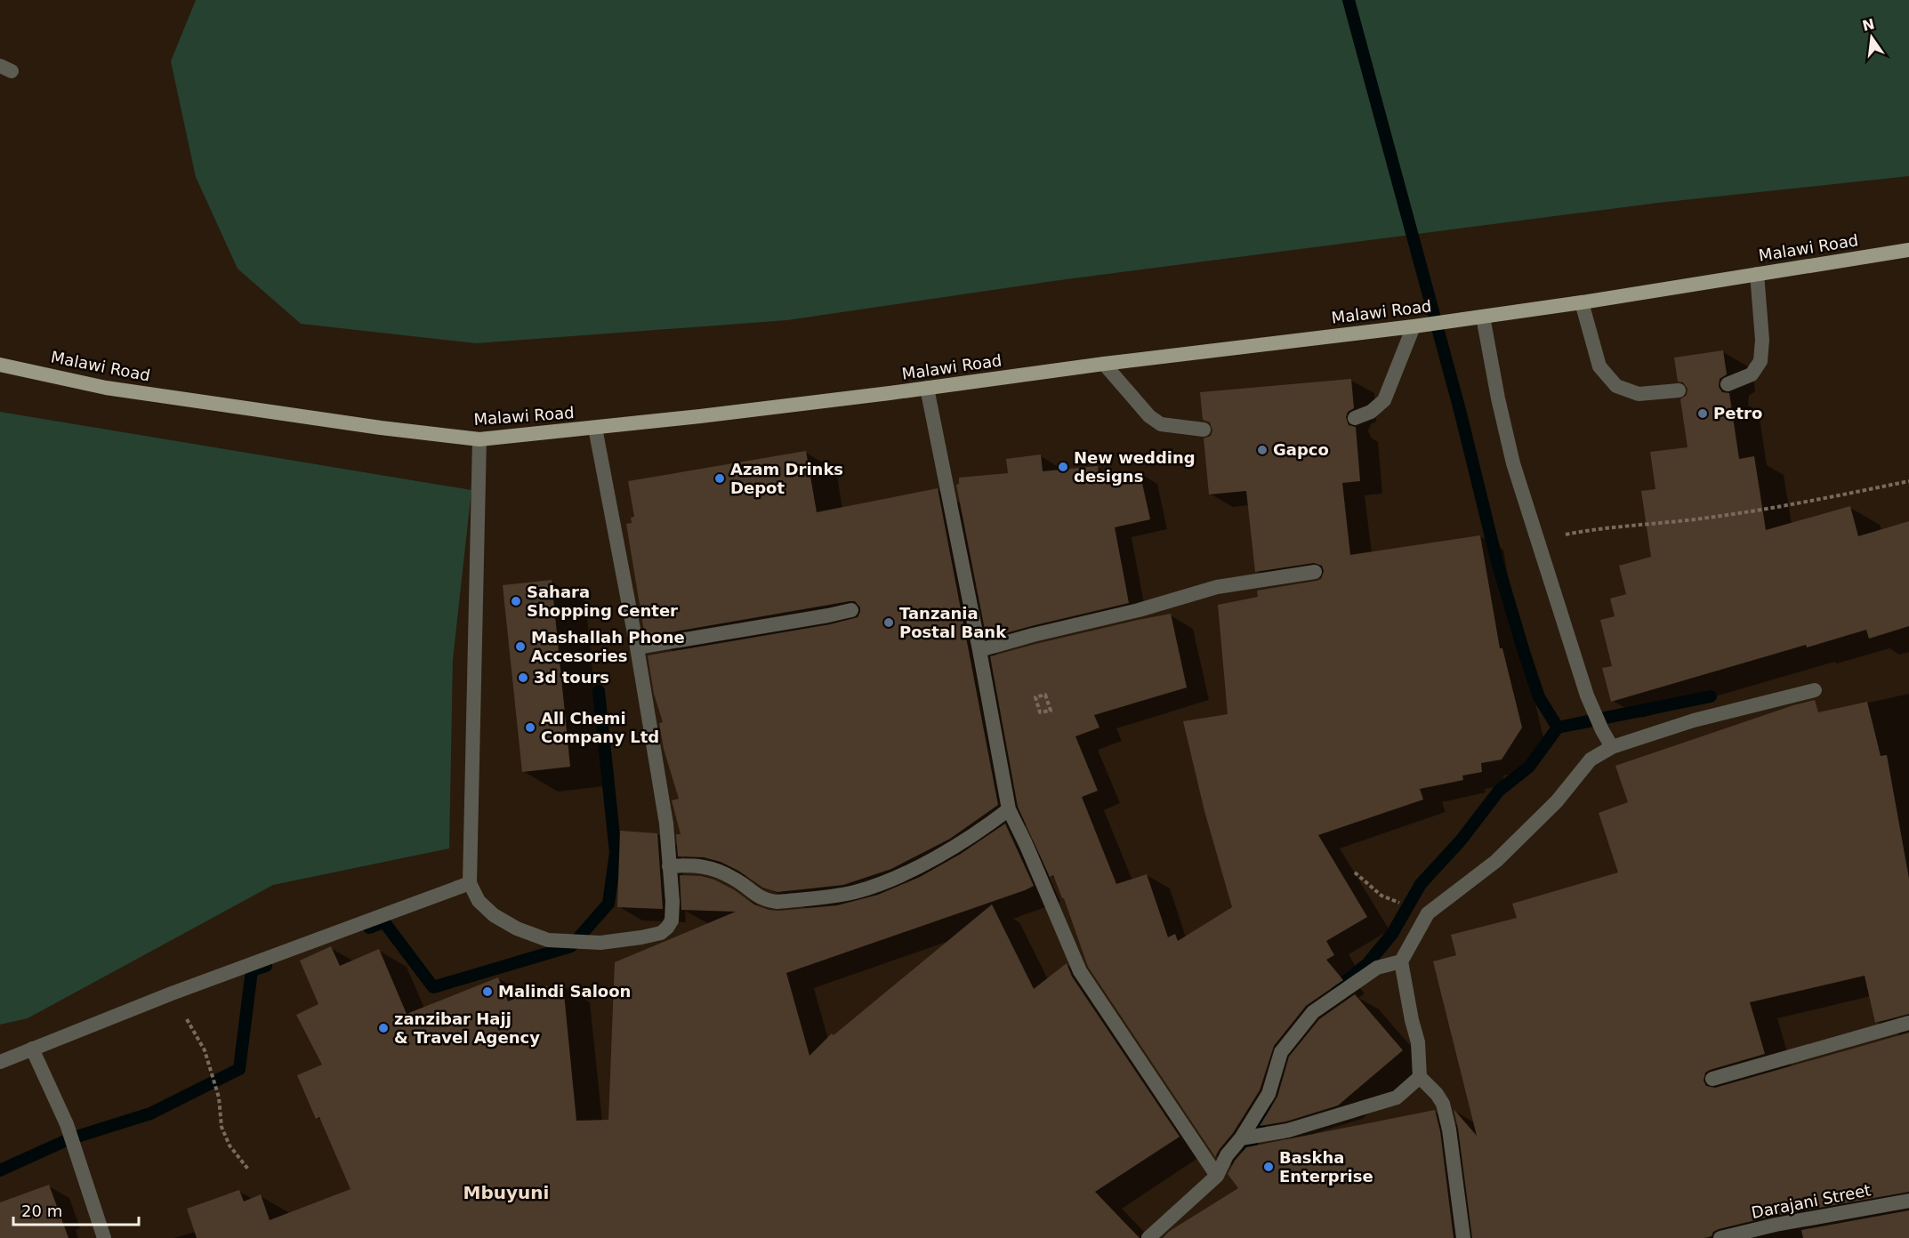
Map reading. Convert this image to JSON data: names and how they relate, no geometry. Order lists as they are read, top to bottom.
{
  "streets": {
    "main road": ["Malawi Road"],
    "street": ["Darajani Street"]
  },
  "districts": ["Mbuyuni"],
  "places": [
    "Petro",
    "Gapco",
    "New wedding designs",
    "Azam Drinks Depot",
    "Sahara Shopping Center",
    "Tanzania Postal Bank",
    "Mashallah Phone Accesories",
    "3d tours",
    "All Chemi Company Ltd",
    "Malindi Saloon",
    "zanzibar Hajj & Travel Agency",
    "Baskha Enterprise"
  ],
  "scale_bar": "20 m",
  "north": "top"
}
